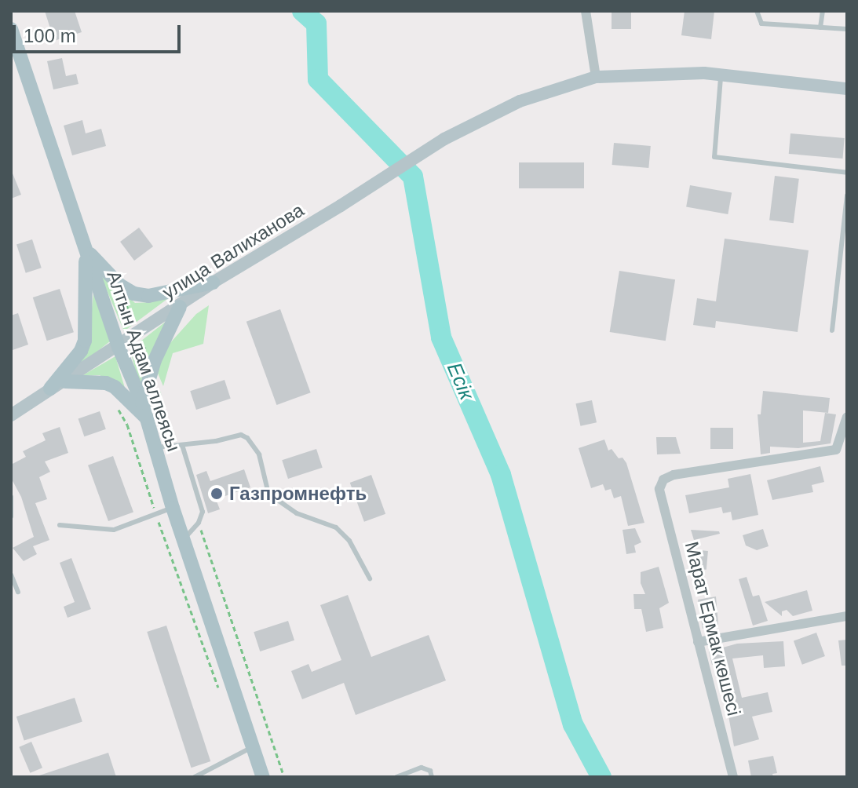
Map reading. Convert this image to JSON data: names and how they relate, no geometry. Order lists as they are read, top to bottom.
{
  "streets": {
    "main road": ["улица Валиханова", "Алтын Адам аллеясы"],
    "street": ["Марат Ермак көшесі"]
  },
  "crossings": [
    ["улица Валиханова", "Алтын Адам аллеясы"]
  ],
  "water": ["Есік"],
  "places": ["Газпромнефть"],
  "scale_bar": "100 m"
}
